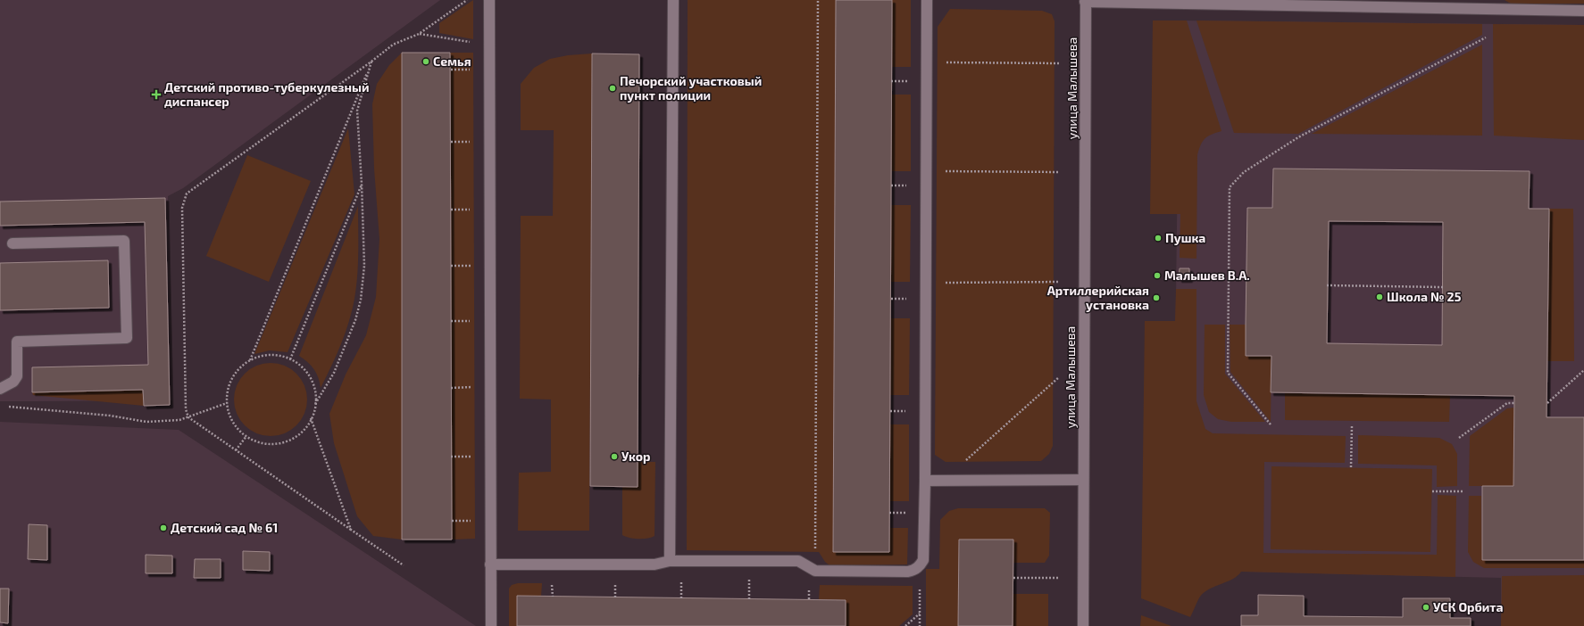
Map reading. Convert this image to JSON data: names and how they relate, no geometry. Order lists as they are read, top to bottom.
{
  "streets": {
    "street": ["улица Малышева"]
  },
  "places": {
    "other": [
      "Семья",
      "Печорский участковый пункт полиции",
      "Пушка",
      "Малышев В.А.",
      "Школа № 25",
      "Артиллерийская установка",
      "Укор",
      "Детский сад № 61",
      "УСК Орбита"
    ],
    "health": ["Детский противо-туберкулезный диспансер"]
  }
}
